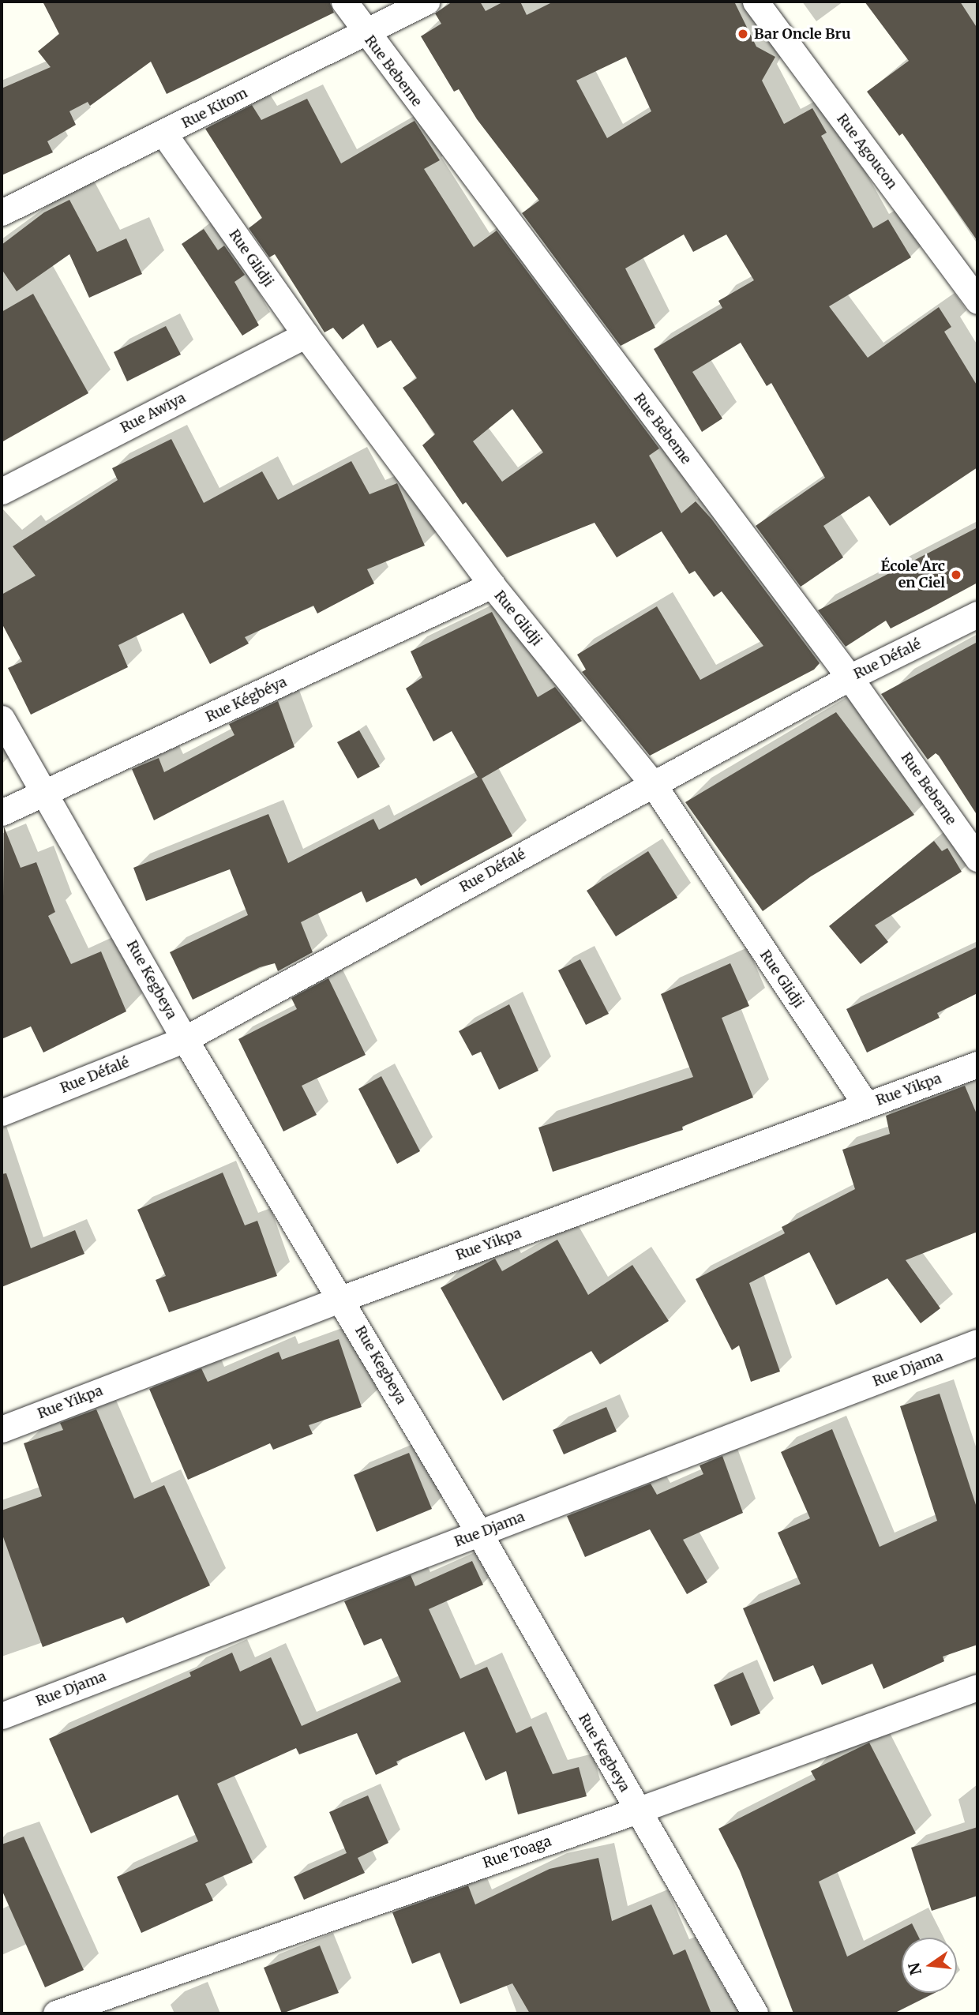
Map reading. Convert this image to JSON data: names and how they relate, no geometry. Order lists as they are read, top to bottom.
{
  "streets": {
    "street": [
      "Rue Bebeme",
      "Rue Kitom",
      "Rue Agoucon",
      "Rue Glidji",
      "Rue Awiya",
      "Rue Défalé",
      "Rue Kégbéya",
      "Rue Kegbeya",
      "Rue Yikpa",
      "Rue Djama",
      "Rue Toaga"
    ]
  },
  "crossings": [
    ["Rue Bebeme", "Rue Kitom"],
    ["Rue Bebeme", "Rue Défalé"],
    ["Rue Kitom", "Rue Glidji"],
    ["Rue Glidji", "Rue Awiya"],
    ["Rue Glidji", "Rue Défalé"],
    ["Rue Glidji", "Rue Kégbéya"],
    ["Rue Glidji", "Rue Yikpa"],
    ["Rue Défalé", "Rue Kegbeya"],
    ["Rue Kégbéya", "Rue Kegbeya"],
    ["Rue Kegbeya", "Rue Yikpa"],
    ["Rue Kegbeya", "Rue Djama"],
    ["Rue Kegbeya", "Rue Toaga"]
  ],
  "places": ["Bar Oncle Bru", "École Arc en Ciel"],
  "north": "left"
}
